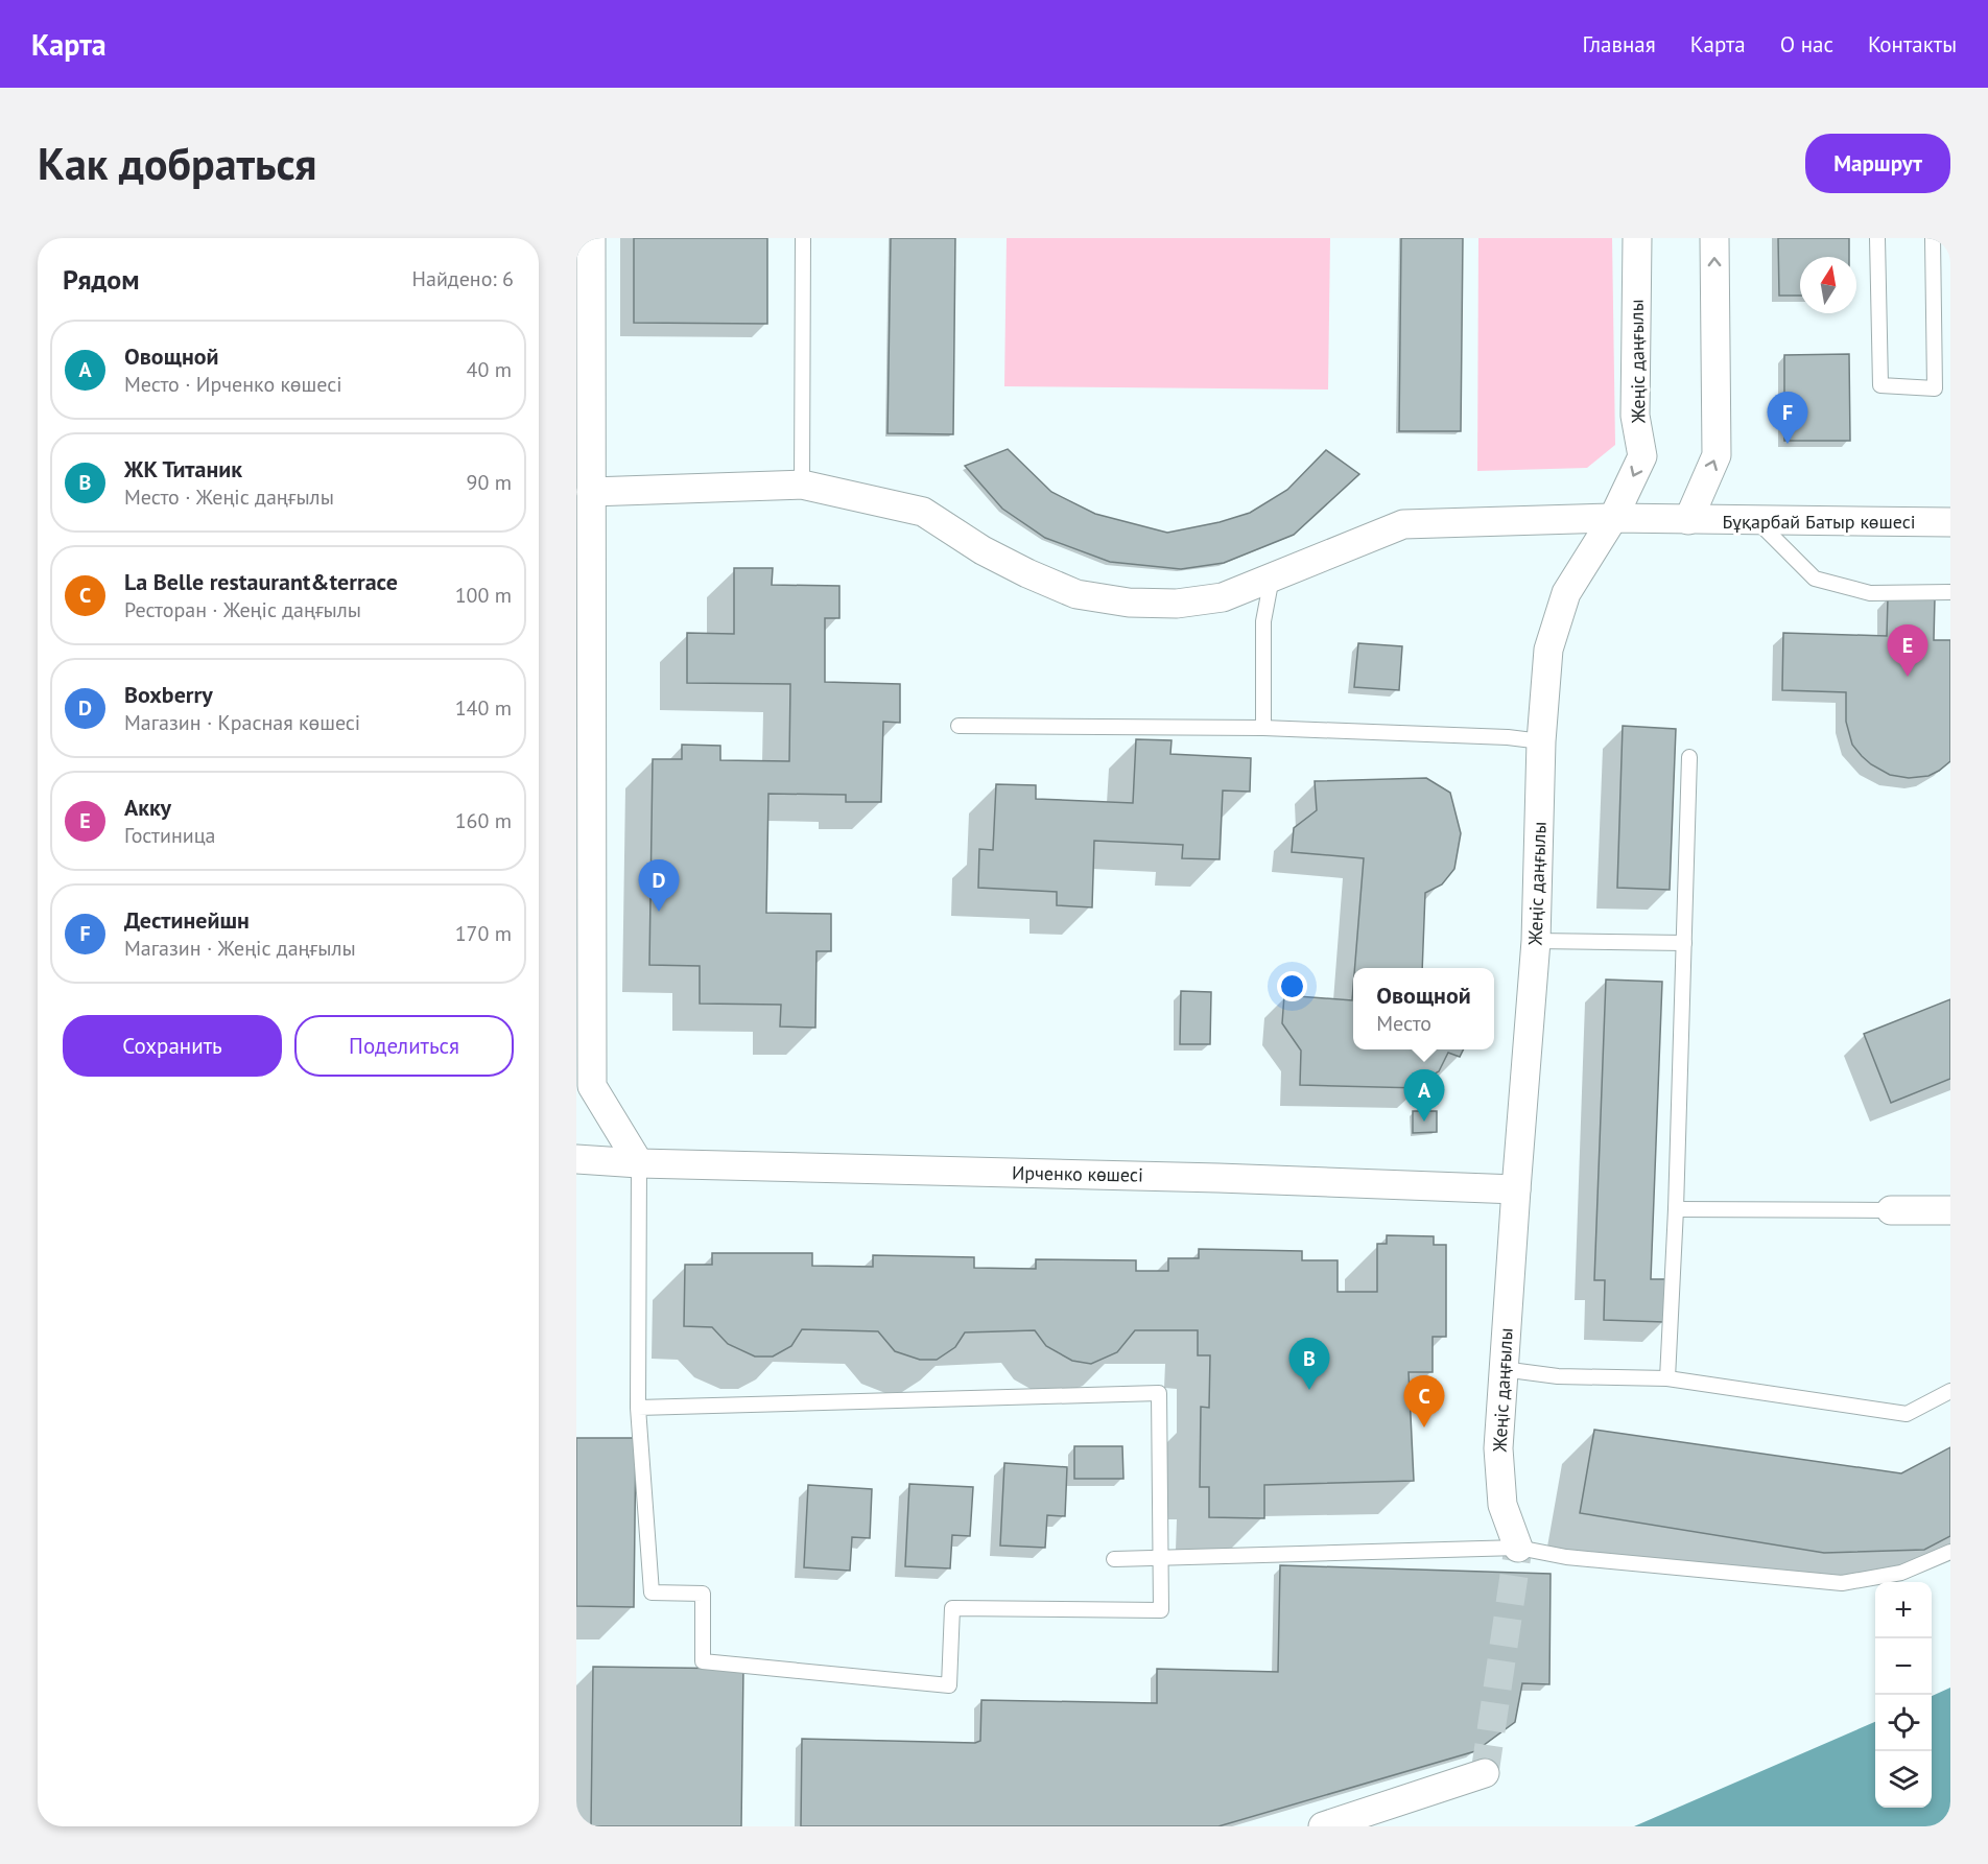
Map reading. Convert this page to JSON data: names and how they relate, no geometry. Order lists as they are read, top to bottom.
{
  "streets": {
    "street": ["Жеңіс даңғылы", "Бұқарбай Батыр көшесі", "Ирченко көшесі"]
  },
  "crossings": [
    ["Жеңіс даңғылы", "Бұқарбай Батыр көшесі"],
    ["Жеңіс даңғылы", "Ирченко көшесі"]
  ],
  "north": "top",
  "page": {
    "header": "Карта",
    "nav": [
      "Главная",
      "Карта",
      "О нас",
      "Контакты"
    ],
    "buttons": [
      "Маршрут",
      ["Сохранить", "Поделиться"]
    ],
    "title": "Как добраться",
    "heading": ["Рядом", "Найдено: 6"],
    "list": [
      {
        "mark": "A",
        "name": "Овощной",
        "note": "Место · Ирченко көшесі",
        "value": "40 m"
      },
      {
        "mark": "B",
        "name": "ЖК Титаник",
        "note": "Место · Жеңіс даңғылы",
        "value": "90 m"
      },
      {
        "mark": "C",
        "name": "La Belle restaurant&terrace",
        "note": "Ресторан · Жеңіс даңғылы",
        "value": "100 m"
      },
      {
        "mark": "D",
        "name": "Boxberry",
        "note": "Магазин · Красная көшесі",
        "value": "140 m"
      },
      {
        "mark": "E",
        "name": "Акку",
        "note": "Гостиница",
        "value": "160 m"
      },
      {
        "mark": "F",
        "name": "Дестинейшн",
        "note": "Магазин · Жеңіс даңғылы",
        "value": "170 m"
      }
    ],
    "pins": [
      "F",
      "E",
      "D",
      "A",
      "B",
      "C"
    ],
    "popup": ["Овощной", "Место"],
    "map_buttons": ["+", "−"]
  }
}
